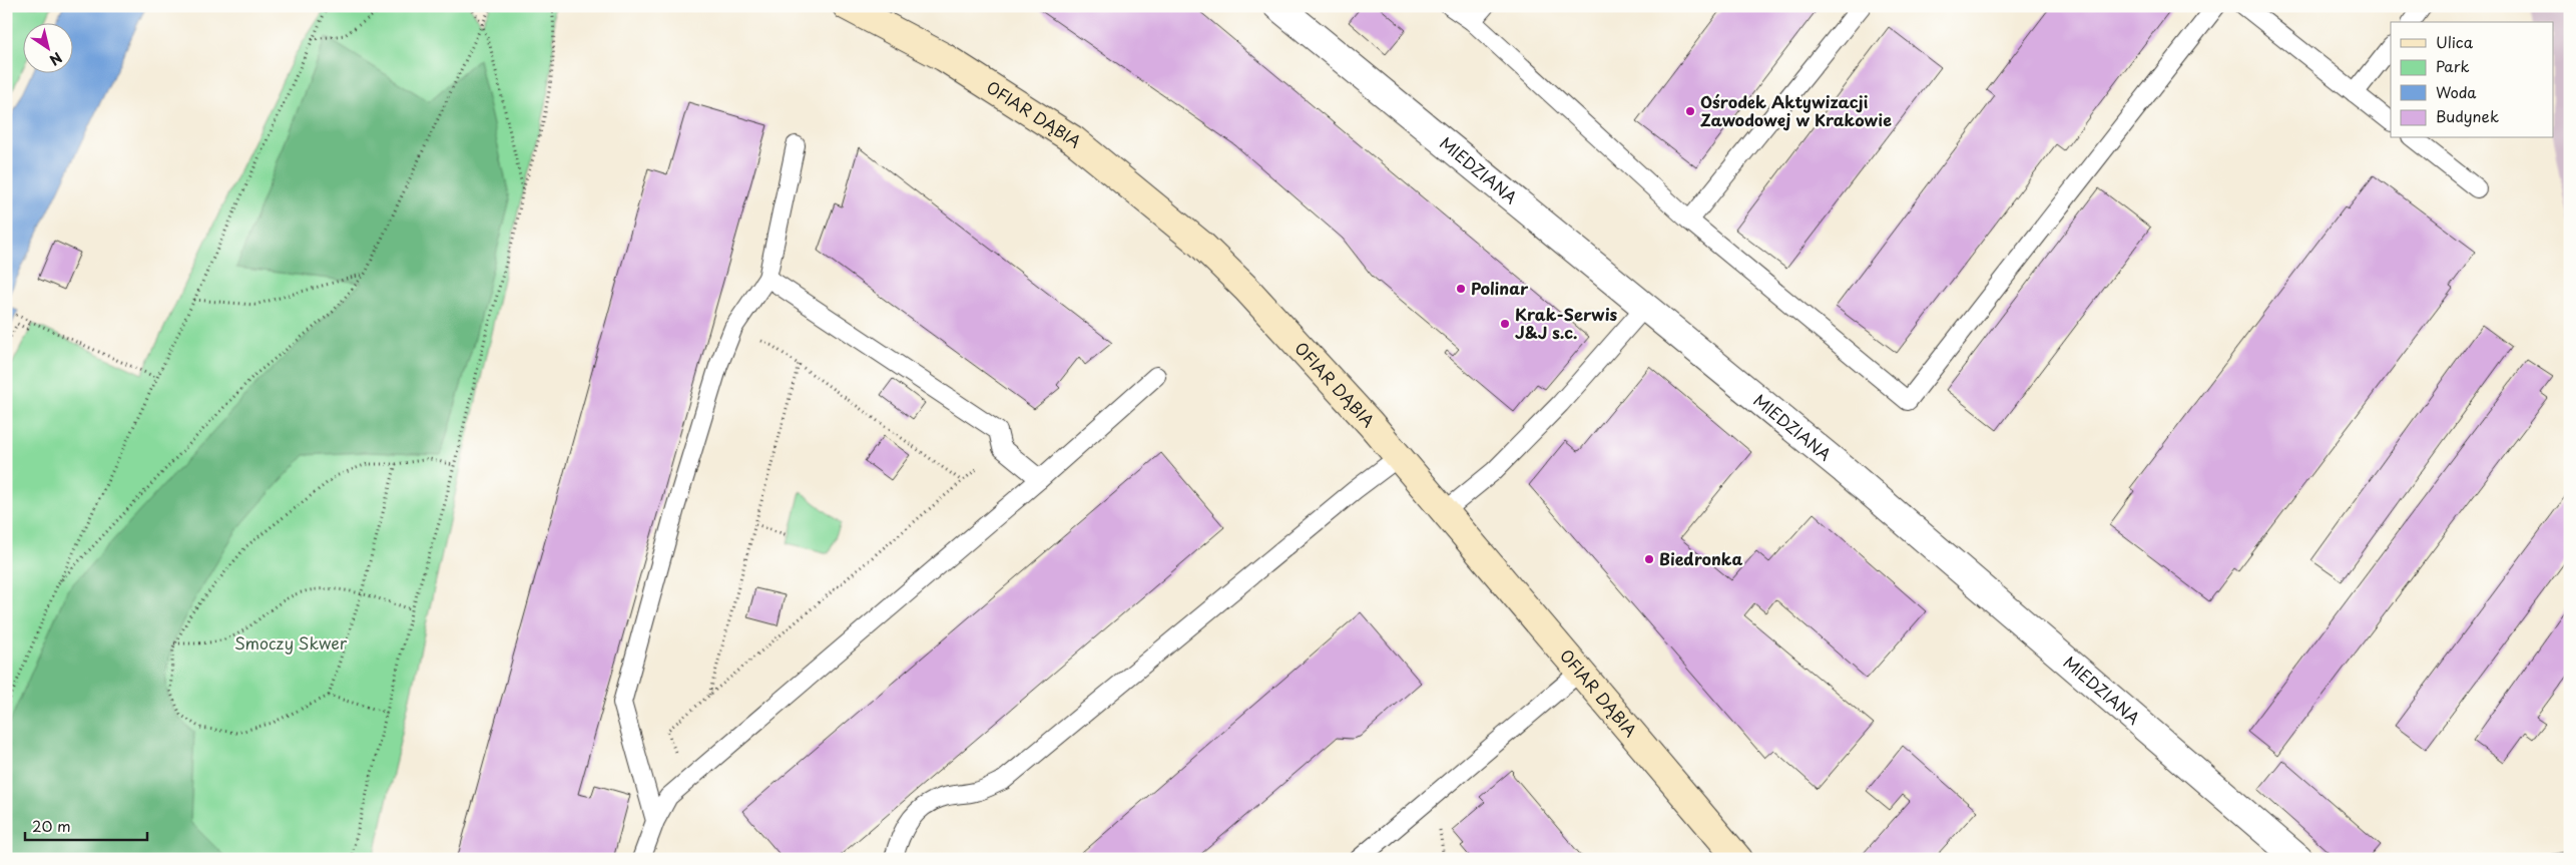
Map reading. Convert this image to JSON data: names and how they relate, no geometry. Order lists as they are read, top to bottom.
{
  "streets": {
    "street": ["OFIAR DĄBIA", "MIEDZIANA"]
  },
  "parks": ["Smoczy Skwer"],
  "places": [
    "Ośrodek Aktywizacji Zawodowej w Krakowie",
    "Polinar",
    "Krak-Serwis J&J s.c.",
    "Biedronka"
  ],
  "legend": [
    "Ulica",
    "Park",
    "Woda",
    "Budynek"
  ],
  "scale_bar": "20 m",
  "north": "bottom right"
}
